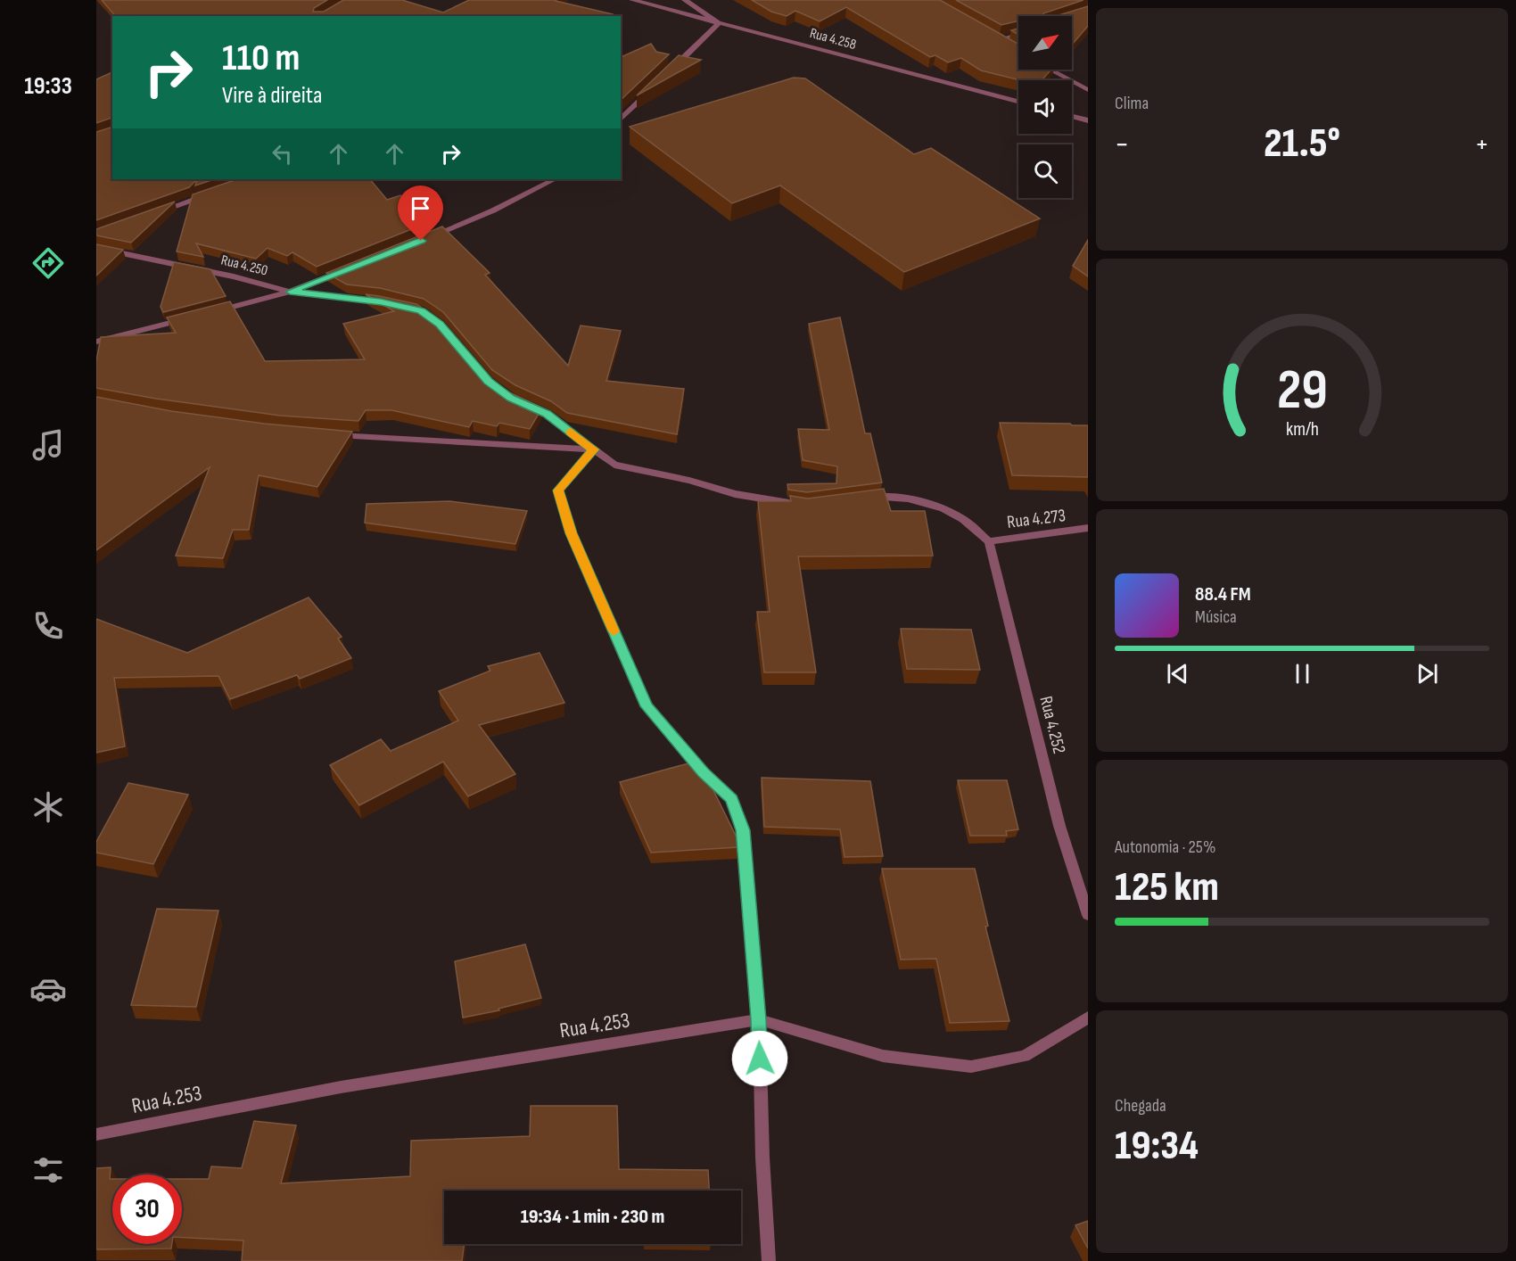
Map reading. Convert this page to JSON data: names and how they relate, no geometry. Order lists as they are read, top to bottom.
{
  "streets": {
    "street": [
      "Rua 4.258",
      "Rua 4.250",
      "Rua 4.273",
      "Rua 4.252",
      "Rua 4.253"
    ]
  },
  "crossings": [
    ["Rua 4.273", "Rua 4.252"]
  ],
  "north": "top right",
  "page": {
    "tabs": "19:33",
    "tile": [
      "Clima",
      ["Autonomia · 25%", "125 km"],
      ["Chegada", "19:34"]
    ],
    "turn": ["110 m", "Vire à direita"],
    "heat": ["−", "21.5°", "+"],
    "song": ["88.4 FM", "Música"],
    "limit": "30",
    "trip": "19:34 · 1 min · 230 m",
    "gauge": ["29", "km/h"]
  }
}
